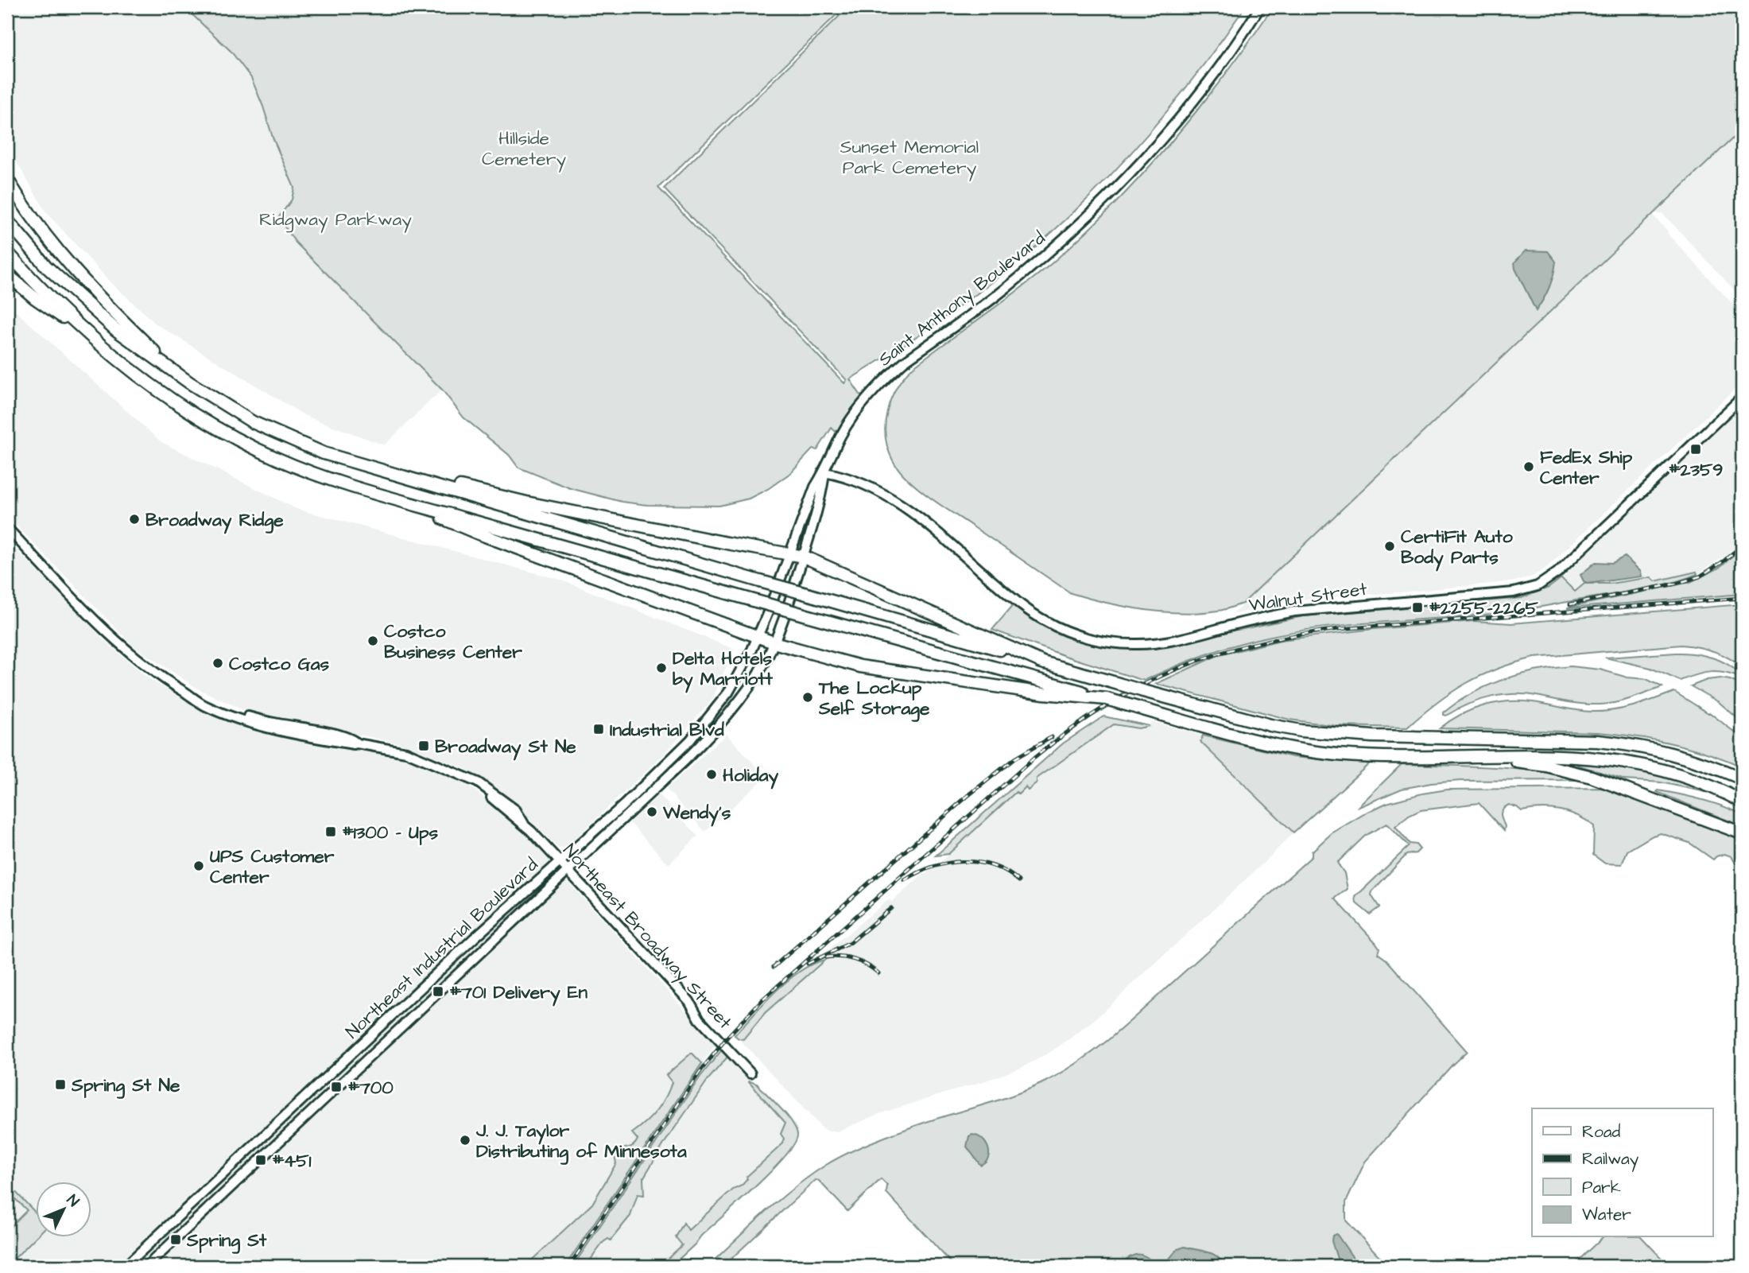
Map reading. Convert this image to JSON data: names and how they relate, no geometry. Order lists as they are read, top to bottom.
{
  "streets": {
    "street": [
      "Saint Anthony Boulevard",
      "Walnut Street",
      "Northeast Broadway Street",
      "Northeast Industrial Boulevard"
    ]
  },
  "crossings": [
    ["Saint Anthony Boulevard", "Walnut Street"],
    ["Saint Anthony Boulevard", "Northeast Industrial Boulevard"],
    ["Northeast Broadway Street", "Northeast Industrial Boulevard"]
  ],
  "parks": ["Hillside Cemetery", "Sunset Memorial Park Cemetery", "Ridgway Parkway"],
  "places": {
    "transit": [
      "#2359",
      "#2255-2265",
      "Industrial Blvd",
      "Broadway St Ne",
      "#1300 - Ups",
      "#701 Delivery En",
      "Spring St Ne",
      "#700",
      "#451",
      "Spring St"
    ],
    "other": [
      "FedEx Ship Center",
      "Broadway Ridge",
      "CertiFit Auto Body Parts",
      "Costco Business Center",
      "Costco Gas",
      "Delta Hotels by Marriott",
      "The Lockup Self Storage",
      "Holiday",
      "Wendy's",
      "UPS Customer Center",
      "J. J. Taylor Distributing of Minnesota"
    ]
  },
  "legend": [
    "Road",
    "Railway",
    "Park",
    "Water"
  ],
  "north": "top right"
}
